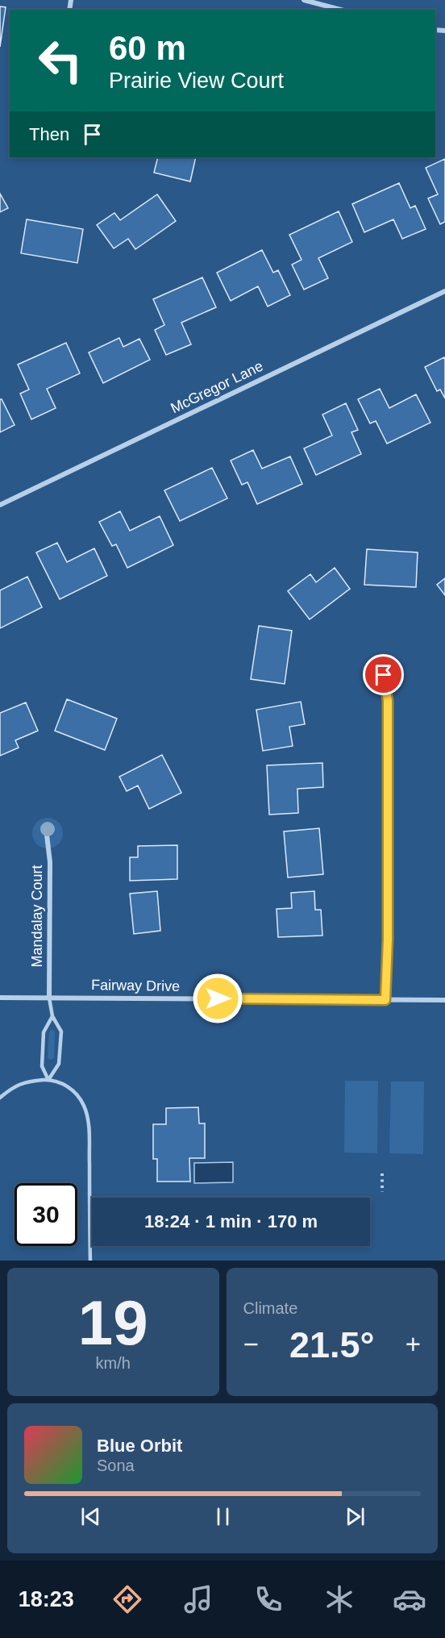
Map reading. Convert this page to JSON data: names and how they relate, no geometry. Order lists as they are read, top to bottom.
{
  "streets": {
    "street": ["McGregor Lane", "Mandalay Court", "Fairway Drive"]
  },
  "crossings": [
    ["Mandalay Court", "Fairway Drive"]
  ],
  "page": {
    "turn": ["60 m", "Prairie View Court"],
    "then": "Then",
    "limit": "30",
    "trip": "18:24 · 1 min · 170 m",
    "tile": [
      ["19", "km/h"],
      "Climate"
    ],
    "heat": ["−", "21.5°", "+"],
    "song": ["Blue Orbit", "Sona"],
    "tabs": "18:23"
  }
}
